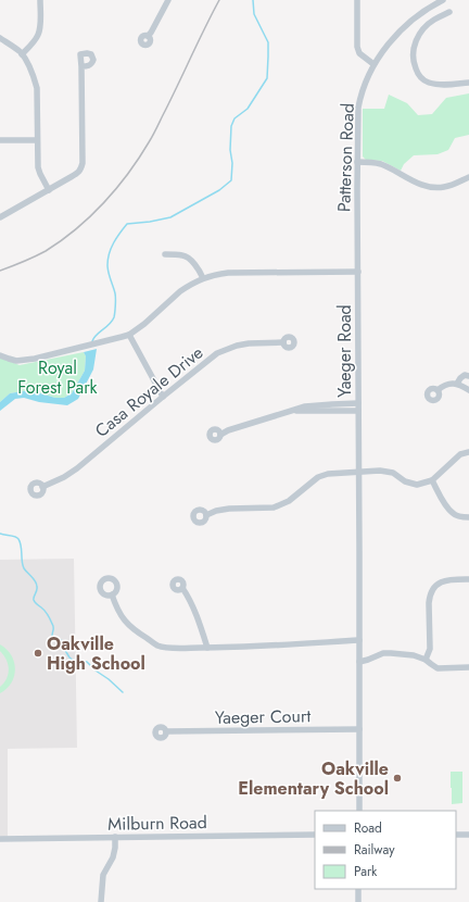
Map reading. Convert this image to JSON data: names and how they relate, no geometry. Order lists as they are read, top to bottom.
{
  "streets": {
    "street": [
      "Patterson Road",
      "Yaeger Road",
      "Casa Royale Drive",
      "Yaeger Court",
      "Milburn Road"
    ]
  },
  "crossings": [
    ["Patterson Road", "Yaeger Road"],
    ["Yaeger Road", "Yaeger Court"]
  ],
  "parks": ["Royal Forest Park"],
  "places": ["Oakville High School", "Oakville Elementary School"],
  "legend": ["Road", "Railway", "Park"]
}
